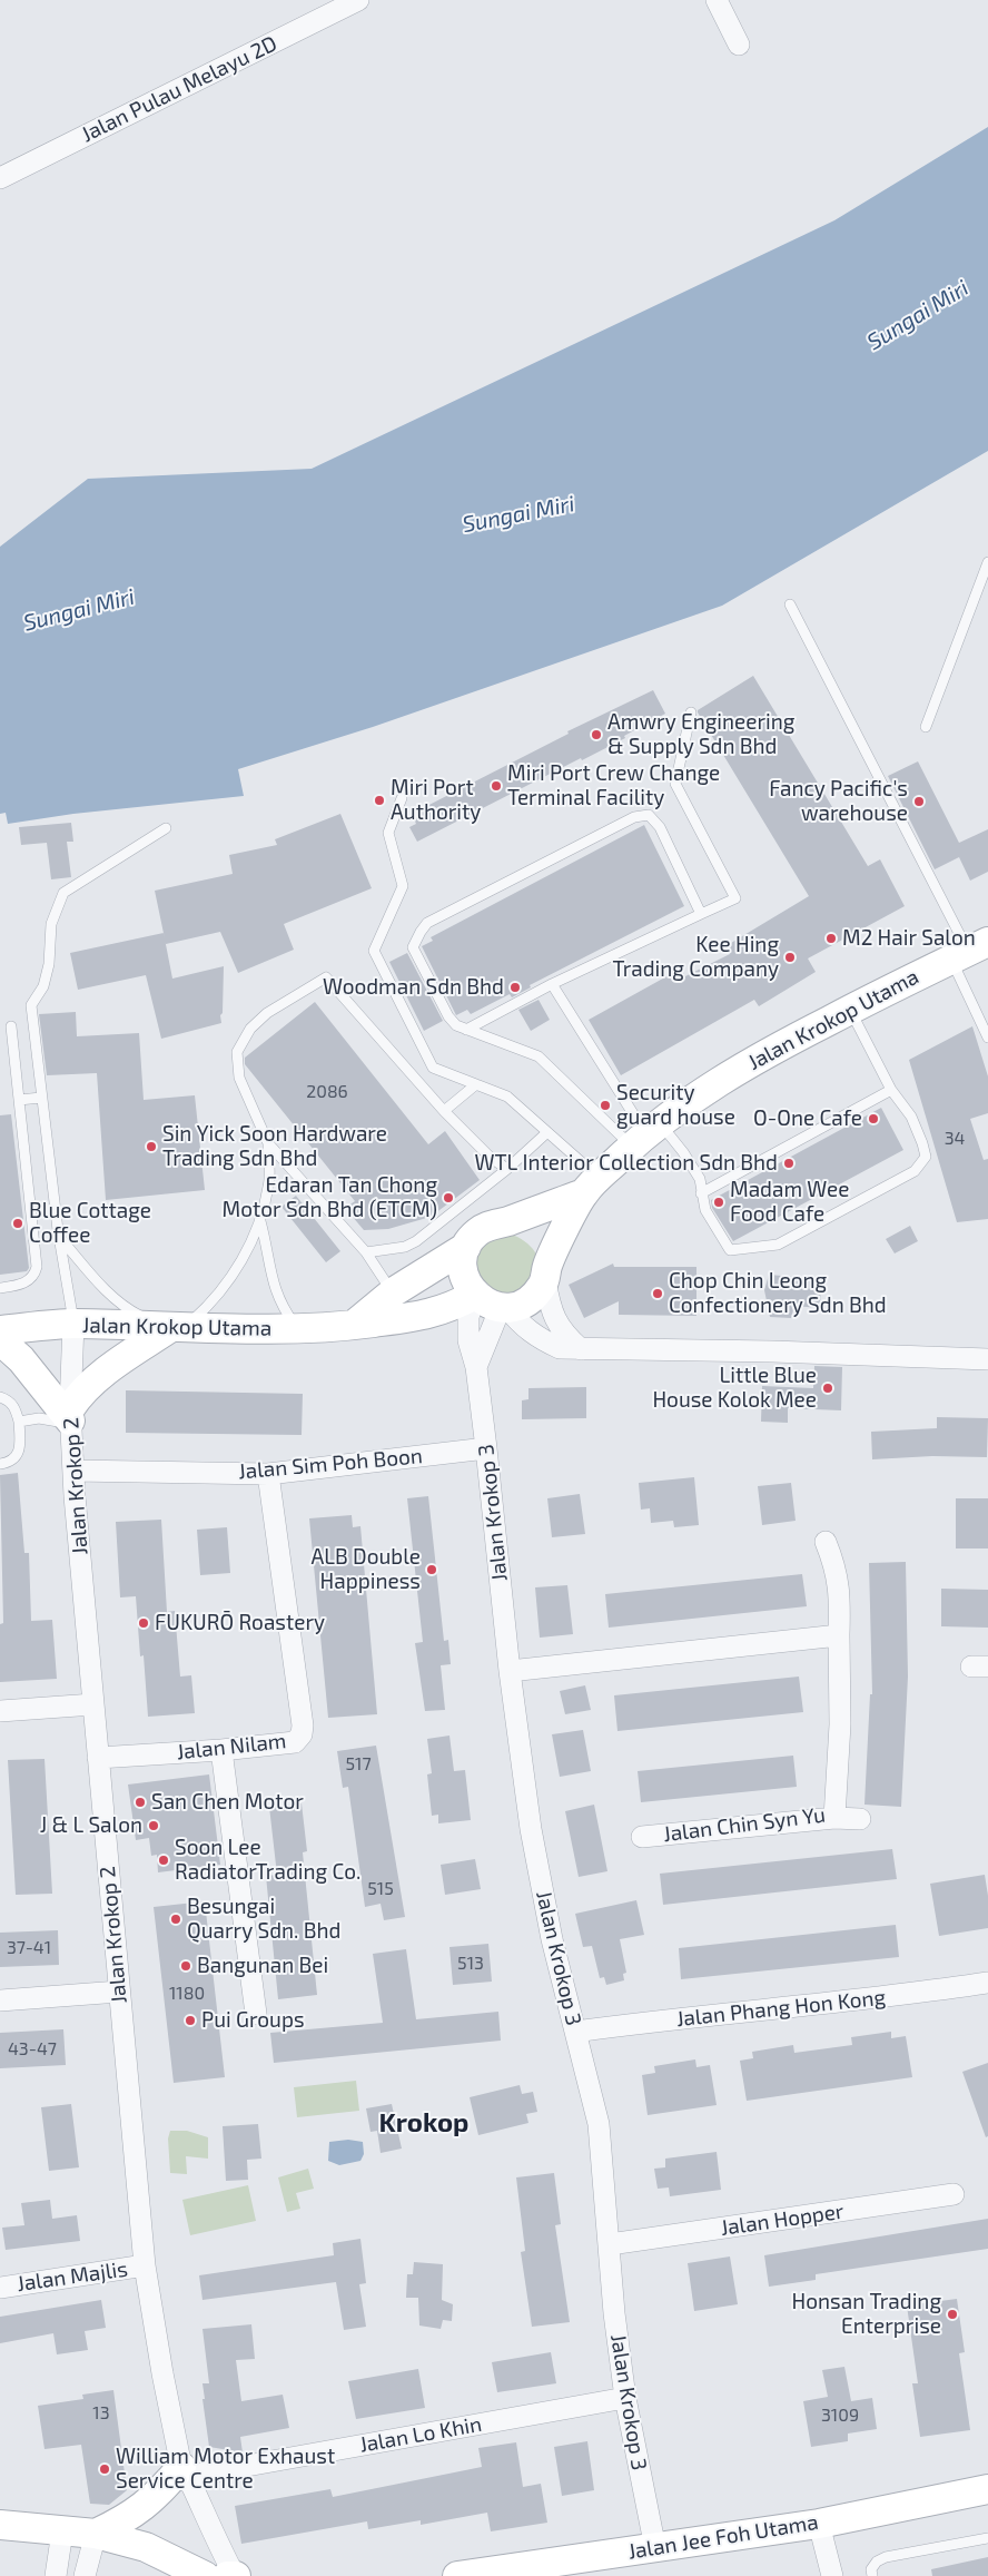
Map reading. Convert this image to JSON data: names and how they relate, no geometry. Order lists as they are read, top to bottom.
{
  "streets": {
    "street": [
      "Jalan Pulau Melayu 2D",
      "Jalan Krokop Utama",
      "Jalan Sim Poh Boon",
      "Jalan Krokop 2",
      "Jalan Krokop 3",
      "Jalan Nilam",
      "Jalan Chin Syn Yu",
      "Jalan Phang Hon Kong",
      "Jalan Hopper",
      "Jalan Majlis",
      "Jalan Lo Khin",
      "Jalan Jee Foh Utama"
    ]
  },
  "crossings": [
    ["Jalan Krokop Utama", "Jalan Krokop 2"],
    ["Jalan Krokop Utama", "Jalan Krokop 3"],
    ["Jalan Sim Poh Boon", "Jalan Krokop 2"],
    ["Jalan Sim Poh Boon", "Jalan Krokop 3"],
    ["Jalan Sim Poh Boon", "Jalan Nilam"],
    ["Jalan Krokop 2", "Jalan Nilam"],
    ["Jalan Krokop 2", "Jalan Majlis"],
    ["Jalan Krokop 2", "Jalan Lo Khin"],
    ["Jalan Krokop 3", "Jalan Phang Hon Kong"],
    ["Jalan Krokop 3", "Jalan Hopper"],
    ["Jalan Krokop 3", "Jalan Lo Khin"],
    ["Jalan Krokop 3", "Jalan Jee Foh Utama"]
  ],
  "districts": ["Krokop"],
  "water": ["Sungai Miri"],
  "places": [
    "Amwry Engineering & Supply Sdn Bhd",
    "Miri Port Crew Change Terminal Facility",
    "Miri Port Authority",
    "Fancy Pacific's warehouse",
    "M2 Hair Salon",
    "Kee Hing Trading Company",
    "Woodman Sdn Bhd",
    "Security guard house",
    "O-One Cafe",
    "Sin Yick Soon Hardware Trading Sdn Bhd",
    "WTL Interior Collection Sdn Bhd",
    "Edaran Tan Chong Motor Sdn Bhd (ETCM)",
    "Madam Wee Food Cafe",
    "Blue Cottage Coffee",
    "Chop Chin Leong Confectionery Sdn Bhd",
    "Little Blue House Kolok Mee",
    "ALB Double Happiness",
    "FUKURŌ Roastery",
    "San Chen Motor",
    "J & L Salon",
    "Soon Lee RadiatorTrading Co.",
    "Besungai Quarry Sdn. Bhd",
    "Bangunan Bei",
    "Pui Groups",
    "Honsan Trading Enterprise",
    "William Motor Exhaust Service Centre"
  ],
  "house_numbers": [
    "2086",
    "34",
    "517",
    "515",
    "37-41",
    "513",
    "1180",
    "43-47",
    "13",
    "3109"
  ]
}
